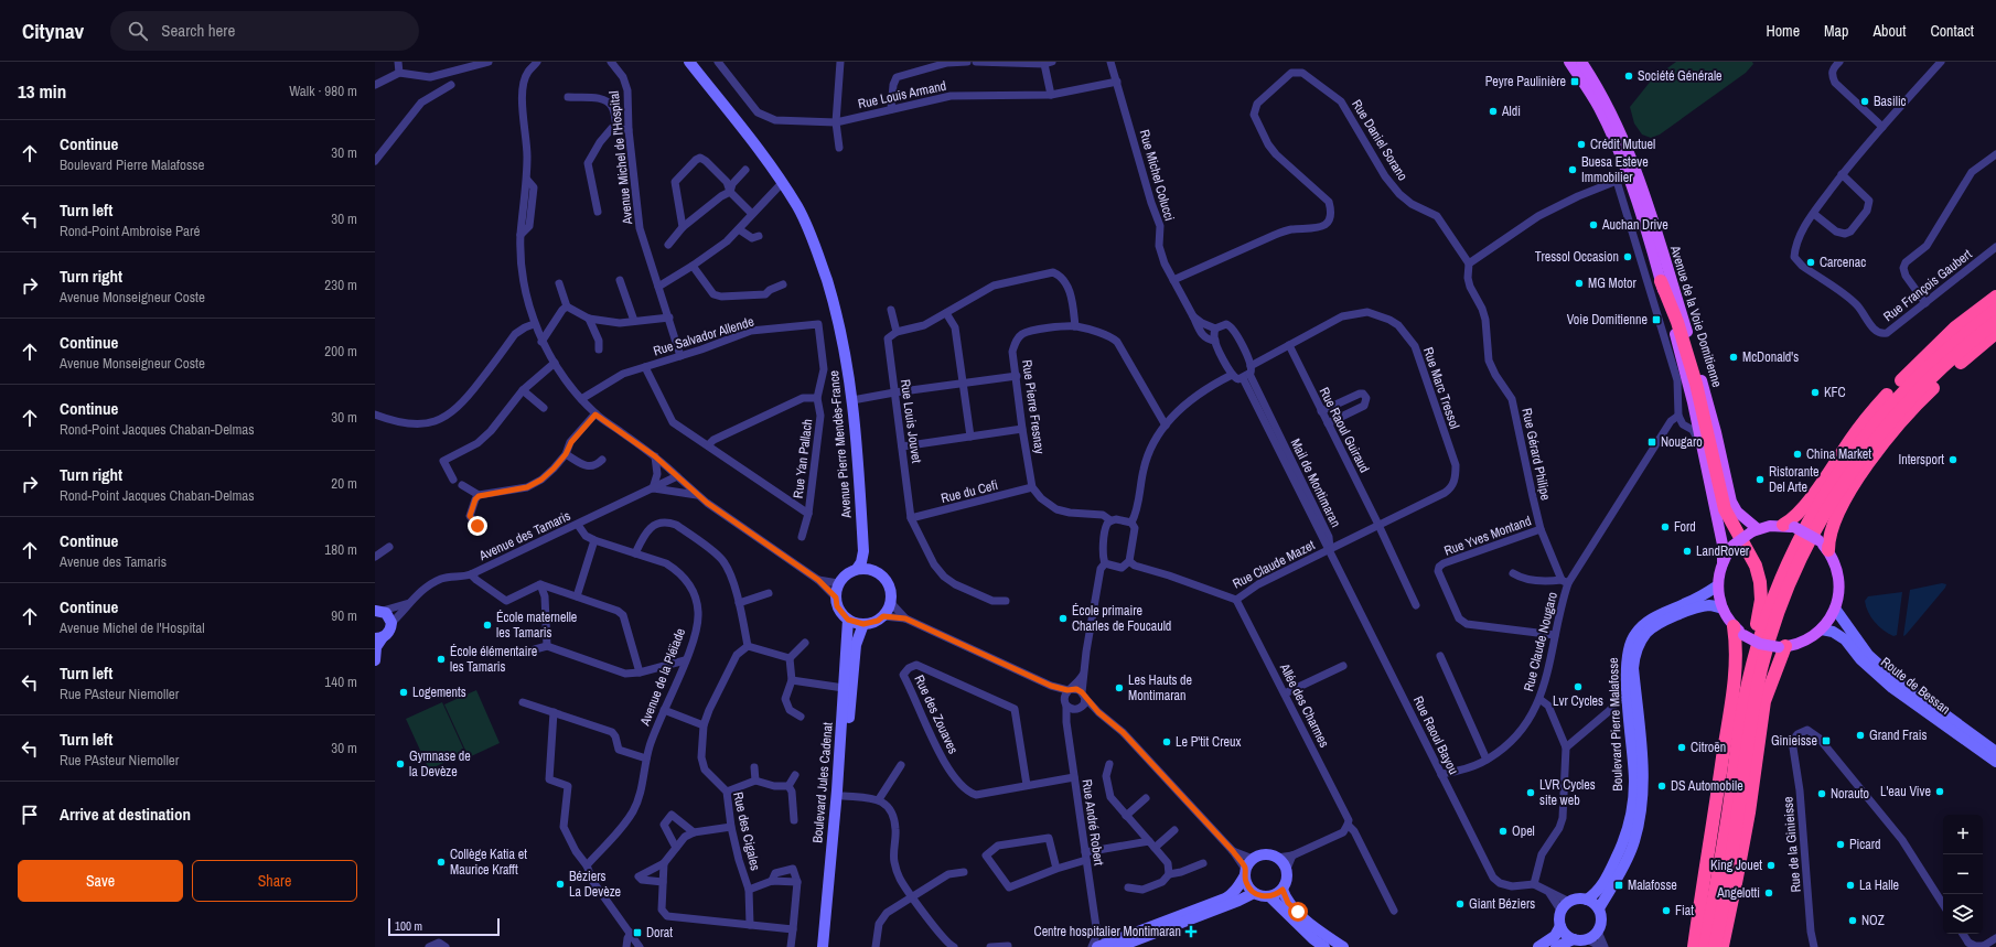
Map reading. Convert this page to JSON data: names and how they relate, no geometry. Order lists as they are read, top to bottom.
{
  "streets": {
    "main road": ["Avenue de la Voie Domitienne"],
    "street": [
      "Rue Louis Armand",
      "Rue Daniel Sorano",
      "Avenue Michel de l'Hospital",
      "Rue Michel Colucci",
      "Rue François Gaubert",
      "Rue Salvador Allende",
      "Rue Marc Tressol",
      "Rue Pierre Fresnay",
      "Rue Louis Jouvet",
      "Rue Raoul Guiraud",
      "Avenue Pierre Mendès-France",
      "Rue Gérard Philipe",
      "Rue Yan Pallach",
      "Mail de Montimaran",
      "Rue du Cefi",
      "Avenue des Tamaris",
      "Rue Yves Montand",
      "Rue Claude Mazet",
      "Rue Claude Nougaro",
      "Avenue de la Pléïade",
      "Route de Bessan",
      "Allée des Charmes",
      "Rue des Zouaves",
      "Boulevard Pierre Malafosse",
      "Rue Raoul Bayou",
      "Boulevard Jules Cadenat",
      "Rue André Robert",
      "Rue des Cigales",
      "Rue de la Ginieisse"
    ]
  },
  "crossings": [
    ["Rue Louis Armand", "Rue Michel Colucci"],
    ["Rue Daniel Sorano", "Rue Michel Colucci"],
    ["Rue Daniel Sorano", "Rue Gérard Philipe"],
    ["Avenue Michel de l'Hospital", "Rue Salvador Allende"],
    ["Avenue de la Voie Domitienne", "Rue Claude Nougaro"],
    ["Avenue de la Voie Domitienne", "Route de Bessan"],
    ["Avenue de la Voie Domitienne", "Boulevard Pierre Malafosse"],
    ["Rue Salvador Allende", "Rue Yan Pallach"],
    ["Rue Marc Tressol", "Rue Raoul Guiraud"],
    ["Rue Marc Tressol", "Mail de Montimaran"],
    ["Rue Marc Tressol", "Rue Claude Mazet"],
    ["Rue Marc Tressol", "Rue Raoul Bayou"],
    ["Rue Pierre Fresnay", "Rue du Cefi"],
    ["Rue Louis Jouvet", "Rue du Cefi"],
    ["Avenue Pierre Mendès-France", "Boulevard Jules Cadenat"],
    ["Rue Gérard Philipe", "Rue Yves Montand"],
    ["Rue Gérard Philipe", "Rue Claude Nougaro"],
    ["Mail de Montimaran", "Rue Claude Mazet"],
    ["Mail de Montimaran", "Rue Raoul Bayou"],
    ["Avenue des Tamaris", "Avenue de la Pléïade"],
    ["Rue Yves Montand", "Rue Claude Nougaro"],
    ["Rue Claude Mazet", "Allée des Charmes"],
    ["Rue Claude Mazet", "Rue Raoul Bayou"],
    ["Rue Claude Nougaro", "Rue Raoul Bayou"],
    ["Route de Bessan", "Boulevard Pierre Malafosse"],
    ["Rue des Zouaves", "Rue André Robert"]
  ],
  "places": {
    "other": [
      "Société Générale",
      "Basilic",
      "Aldi",
      "Crédit Mutuel",
      "Buesa Esteve Immobilier",
      "Auchan Drive",
      "Tressol Occasion",
      "Carcenac",
      "MG Motor",
      "McDonald's",
      "KFC",
      "China Market",
      "Intersport",
      "Ristorante Del Arte",
      "Ford",
      "LandRover",
      "École primaire Charles de Foucauld",
      "École maternelle les Tamaris",
      "École élémentaire les Tamaris",
      "Lvr Cycles",
      "Les Hauts de Montimaran",
      "Logements",
      "Grand Frais",
      "Le P'tit Creux",
      "Citroën",
      "Gymnase de la Devèze",
      "DS Automobile",
      "L'eau Vive",
      "LVR Cycles site web",
      "Norauto",
      "Opel",
      "Picard",
      "Collège Katia et Maurice Krafft",
      "King Jouet",
      "Béziers La Devèze",
      "La Halle",
      "Angelotti",
      "Giant Béziers",
      "Fiat",
      "NOZ"
    ],
    "transit": [
      "Peyre Paulinière",
      "Voie Domitienne",
      "Nougaro",
      "Ginieisse",
      "Malafosse",
      "Dorat"
    ],
    "health": ["Centre hospitalier Montimaran"]
  },
  "scale_bar": "100 m",
  "page": {
    "header": "Citynav",
    "search": "Search here",
    "nav": [
      "Home",
      "Map",
      "About",
      "Contact"
    ],
    "heading": ["13 min", "Walk · 980 m"],
    "list": [
      ["Continue", "Boulevard Pierre Malafosse", "30 m"],
      ["Turn left", "Rond-Point Ambroise Paré", "30 m"],
      ["Turn right", "Avenue Monseigneur Coste", "230 m"],
      ["Continue", "Avenue Monseigneur Coste", "200 m"],
      ["Continue", "Rond-Point Jacques Chaban-Delmas", "30 m"],
      ["Turn right", "Rond-Point Jacques Chaban-Delmas", "20 m"],
      ["Continue", "Avenue des Tamaris", "180 m"],
      ["Continue", "Avenue Michel de l'Hospital", "90 m"],
      ["Turn left", "Rue PAsteur Niemoller", "140 m"],
      ["Turn left", "Rue PAsteur Niemoller", "30 m"],
      "Arrive at destination"
    ],
    "map_buttons": ["+", "−"],
    "buttons": ["Save", "Share"],
    "scale": "100 m"
  }
}
